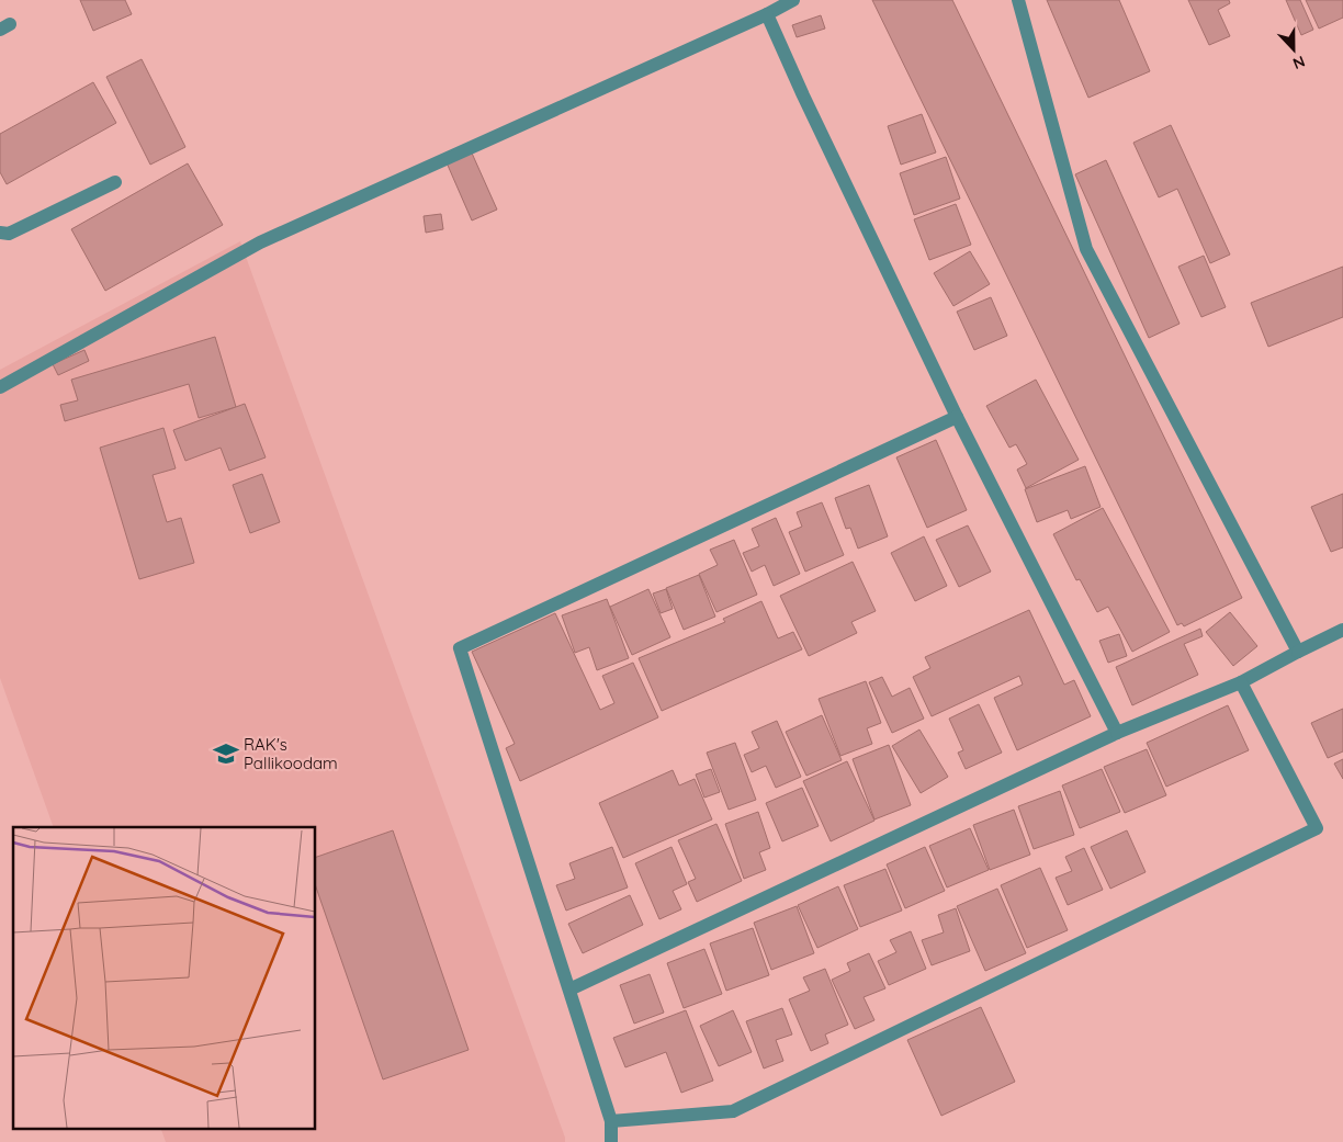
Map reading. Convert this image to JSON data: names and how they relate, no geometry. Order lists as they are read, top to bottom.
{
  "places": {
    "school or university": ["RAK's Pallikoodam"]
  },
  "north": "bottom"
}
